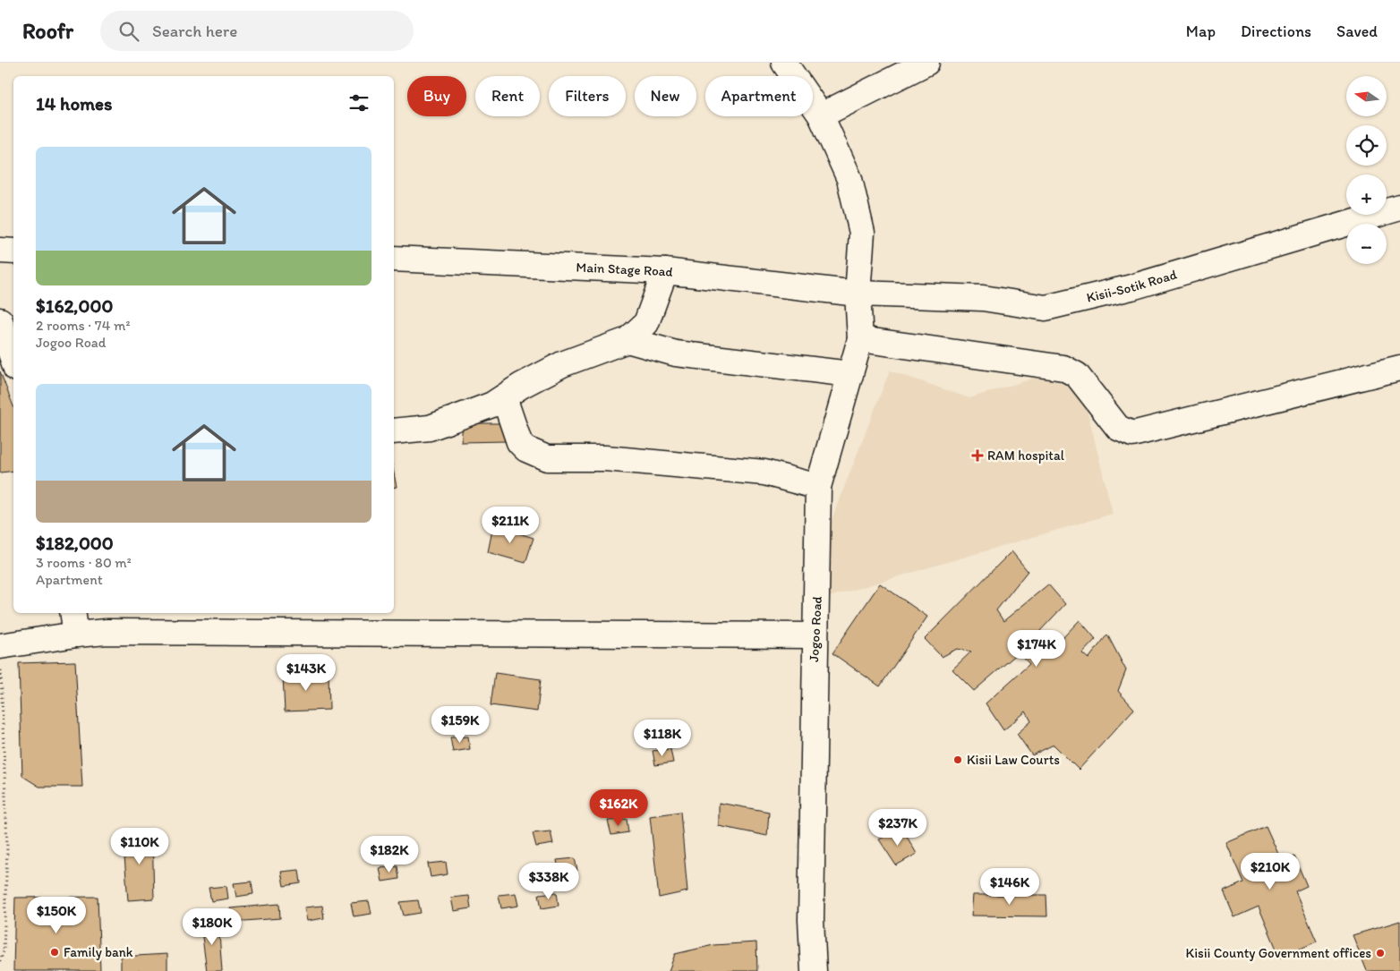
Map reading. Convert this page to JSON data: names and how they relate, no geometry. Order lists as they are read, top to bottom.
{
  "streets": {
    "street": ["Main Stage Road", "Kisii-Sotik Road", "Jogoo Road"]
  },
  "crossings": [
    ["Main Stage Road", "Kisii-Sotik Road"],
    ["Main Stage Road", "Jogoo Road"],
    ["Kisii-Sotik Road", "Jogoo Road"]
  ],
  "places": {
    "health": ["RAM hospital"],
    "other": ["Kisii Law Courts", "Family bank", "Kisii County Government offices"]
  },
  "north": "left",
  "page": {
    "header": "Roofr",
    "search": "Search here",
    "nav": ["Map", "Directions", "Saved"],
    "map_buttons": ["+", "−"],
    "chip": [
      "Buy",
      "Rent",
      "Filters",
      "New",
      "Apartment"
    ],
    "heading": "14 homes",
    "list": [
      {
        "name": "$162,000",
        "note": "2 rooms · 74 m² · Jogoo Road"
      },
      {
        "name": "$182,000",
        "note": "3 rooms · 80 m² · Apartment"
      }
    ],
    "price": [
      "$211K",
      "$174K",
      "$143K",
      "$159K",
      "$118K",
      "$162K",
      "$237K",
      "$110K",
      "$182K",
      "$210K",
      "$338K",
      "$146K",
      "$150K",
      "$180K"
    ]
  }
}
